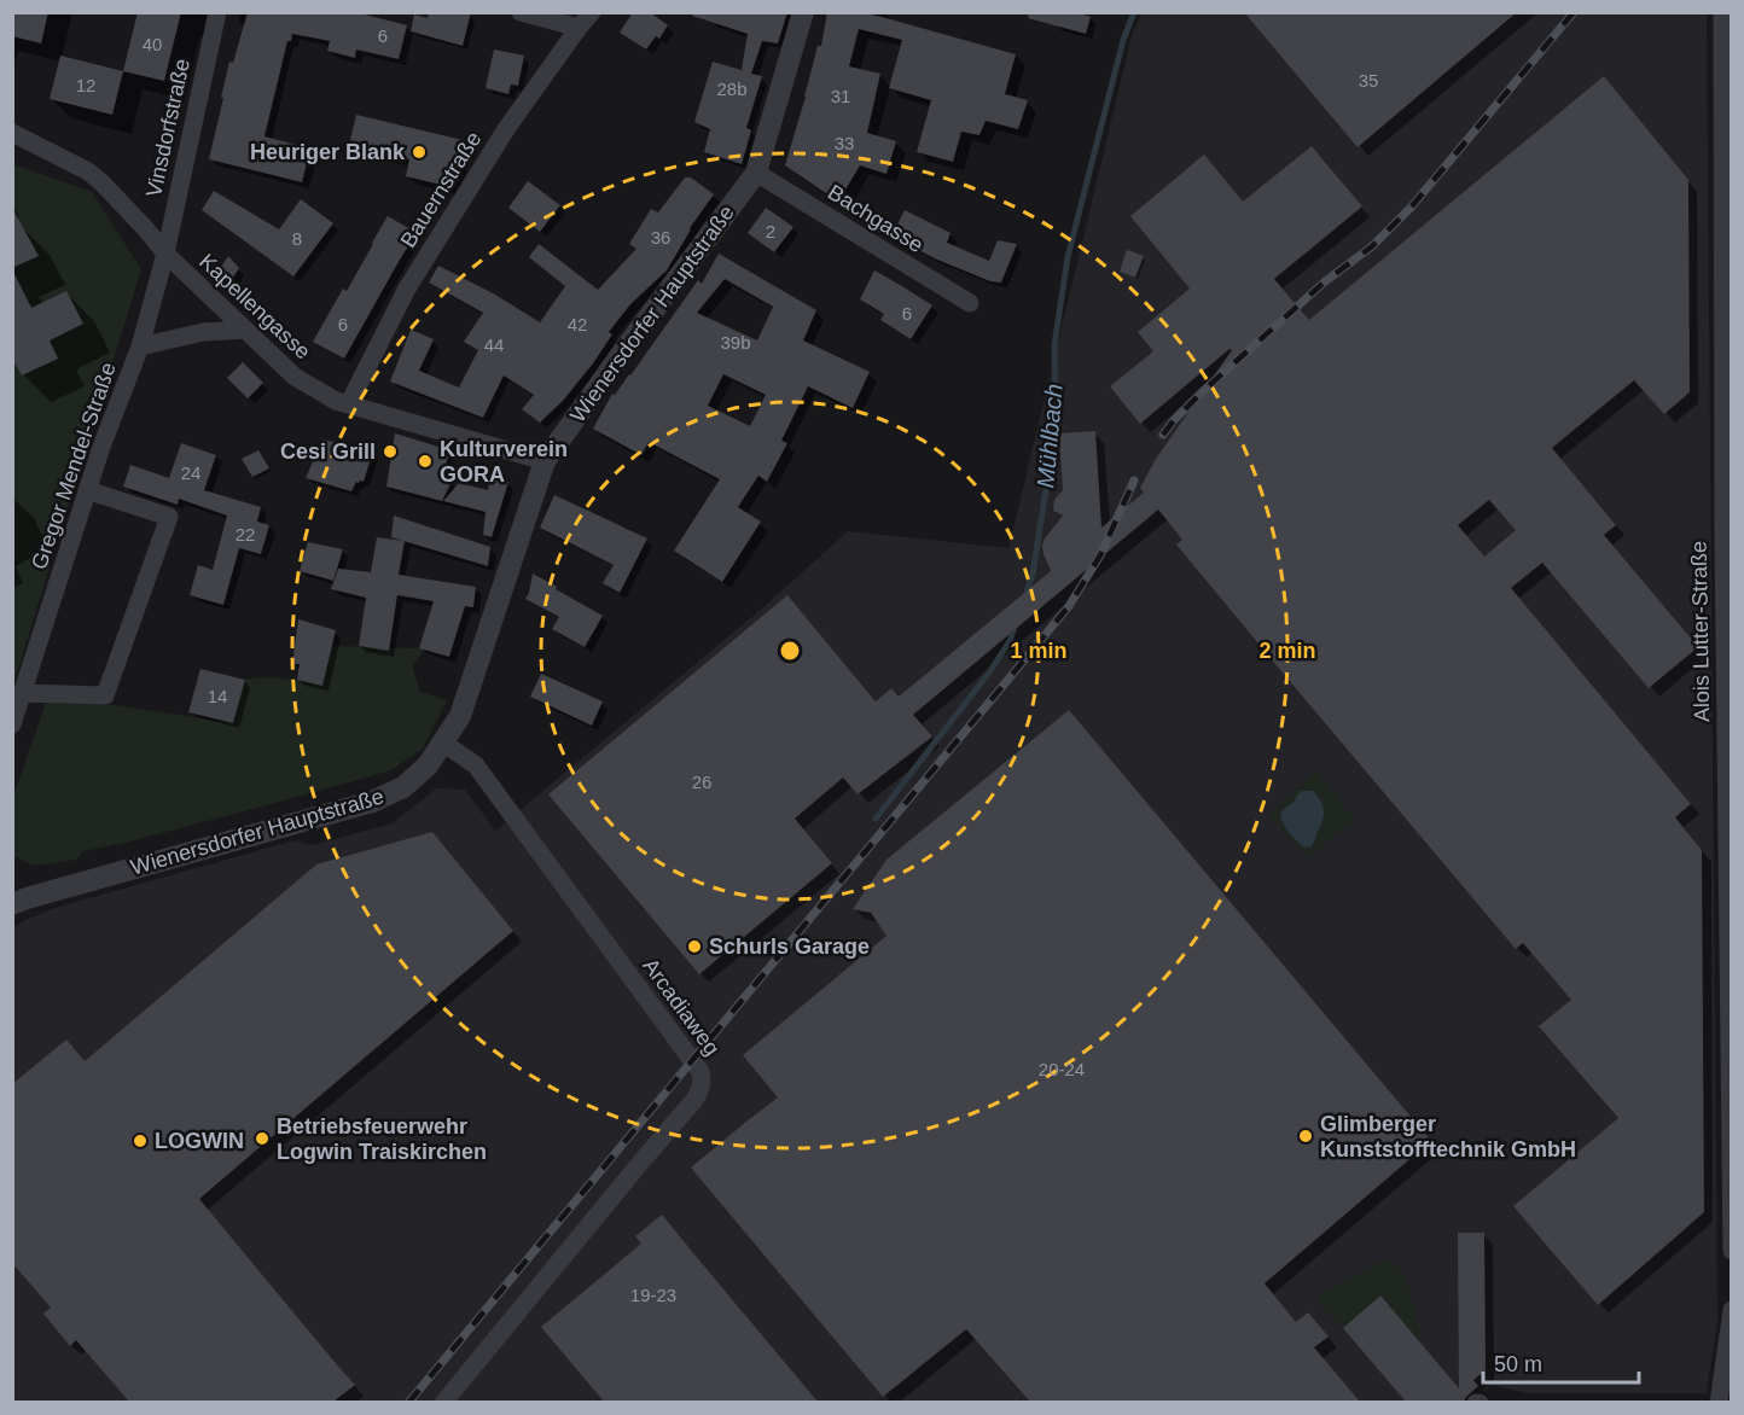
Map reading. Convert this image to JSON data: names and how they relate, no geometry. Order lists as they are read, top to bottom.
{
  "streets": {
    "street": [
      "Vinsdorfstraße",
      "Bauernstraße",
      "Bachgasse",
      "Kapellengasse",
      "Wienersdorfer Hauptstraße",
      "Gregor Mendel-Straße",
      "Alois Lutter-Straße",
      "Arcadiaweg"
    ]
  },
  "crossings": [
    ["Vinsdorfstraße", "Kapellengasse"],
    ["Vinsdorfstraße", "Gregor Mendel-Straße"],
    ["Bauernstraße", "Kapellengasse"],
    ["Bachgasse", "Wienersdorfer Hauptstraße"],
    ["Kapellengasse", "Wienersdorfer Hauptstraße"],
    ["Kapellengasse", "Gregor Mendel-Straße"],
    ["Wienersdorfer Hauptstraße", "Arcadiaweg"]
  ],
  "water": ["Mühlbach"],
  "places": [
    "Heuriger Blank",
    "Cesi Grill",
    "Kulturverein GORA",
    "Schurls Garage",
    "Glimberger Kunststofftechnik GmbH",
    "Betriebsfeuerwehr Logwin Traiskirchen",
    "LOGWIN"
  ],
  "house_numbers": [
    "6",
    "40",
    "35",
    "12",
    "28b",
    "31",
    "33",
    "2",
    "36",
    "8",
    "6",
    "6",
    "42",
    "39b",
    "44",
    "24",
    "22",
    "14",
    "26",
    "20-24",
    "19-23"
  ],
  "scale_bar": "50 m",
  "rings": ["1 min", "2 min"]
}
